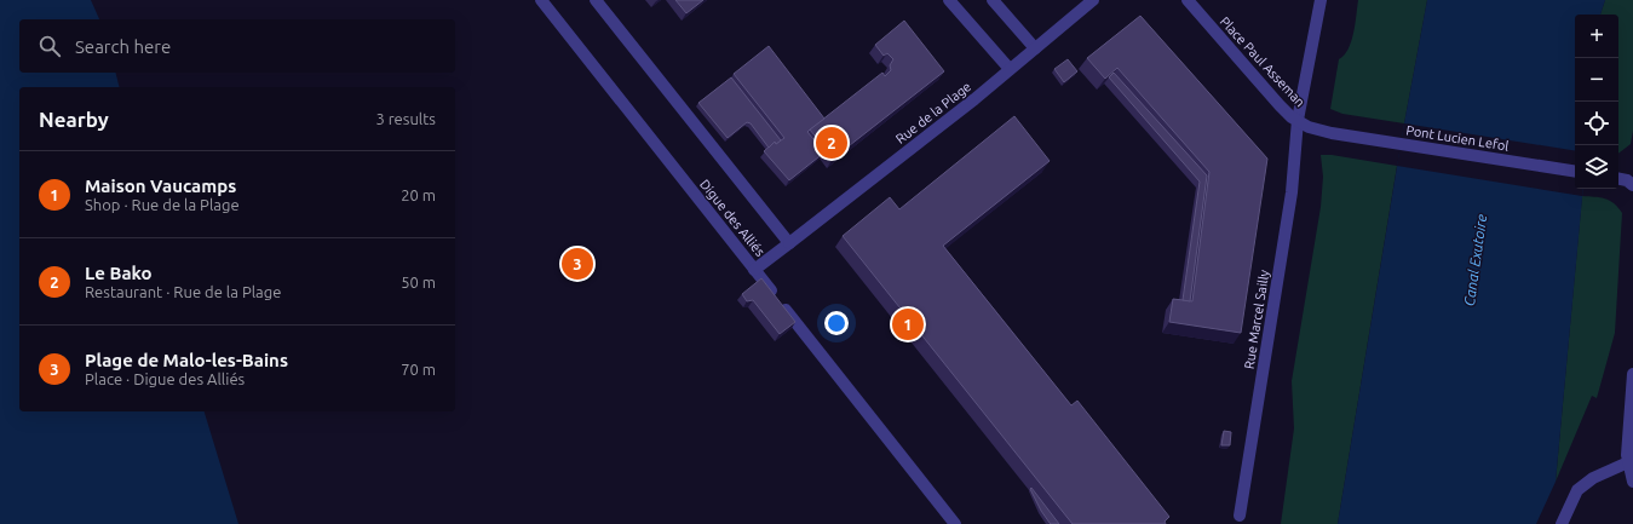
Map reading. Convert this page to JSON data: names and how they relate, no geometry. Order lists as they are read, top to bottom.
{
  "streets": {
    "street": [
      "Place Paul Asseman",
      "Rue de la Plage",
      "Pont Lucien Lefol",
      "Digue des Alliés",
      "Rue Marcel Sailly"
    ]
  },
  "crossings": [
    ["Place Paul Asseman", "Pont Lucien Lefol"],
    ["Place Paul Asseman", "Rue Marcel Sailly"],
    ["Rue de la Plage", "Digue des Alliés"]
  ],
  "water": ["Canal Exutoire"],
  "page": {
    "map_buttons": ["+", "−"],
    "search": "Search here",
    "heading": ["Nearby", "3 results"],
    "pins": ["2", "3", "1"],
    "list": [
      {
        "mark": "1",
        "name": "Maison Vaucamps",
        "note": "Shop · Rue de la Plage",
        "value": "20 m"
      },
      {
        "mark": "2",
        "name": "Le Bako",
        "note": "Restaurant · Rue de la Plage",
        "value": "50 m"
      },
      {
        "mark": "3",
        "name": "Plage de Malo-les-Bains",
        "note": "Place · Digue des Alliés",
        "value": "70 m"
      }
    ]
  }
}
